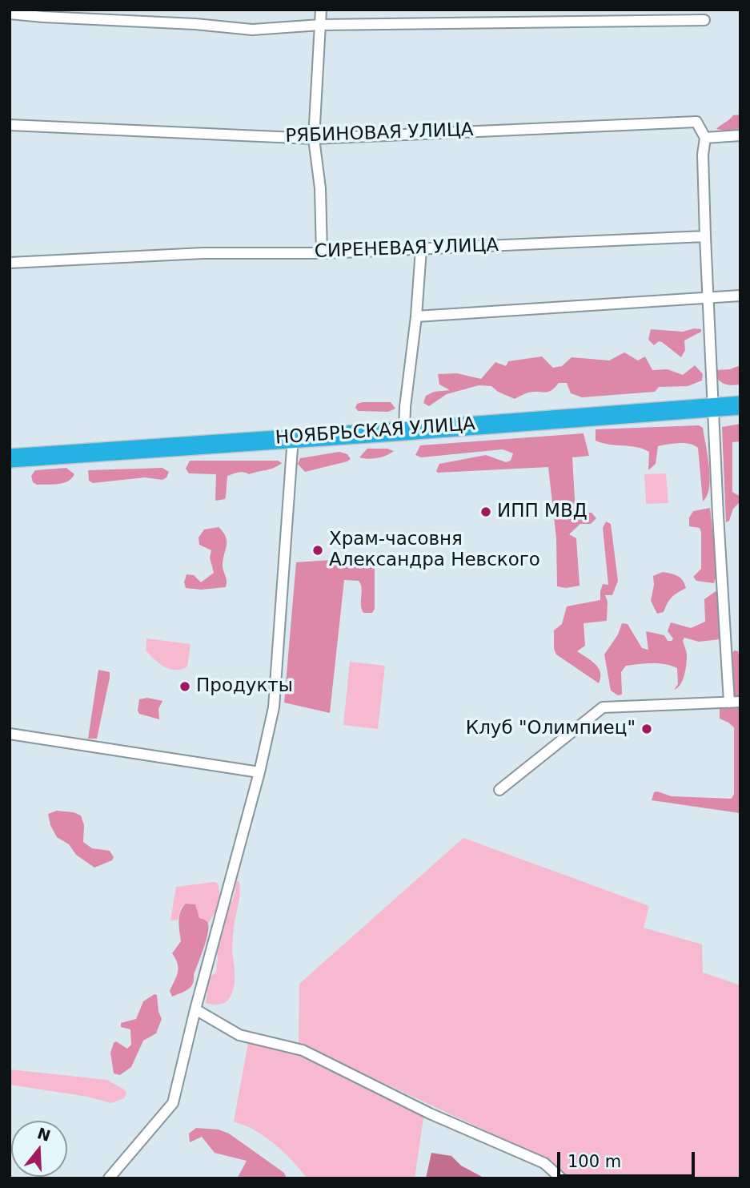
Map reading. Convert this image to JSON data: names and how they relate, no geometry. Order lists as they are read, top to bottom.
{
  "streets": {
    "highway": ["НОЯБРЬСКАЯ УЛИЦА"],
    "street": ["РЯБИНОВАЯ УЛИЦА", "СИРЕНЕВАЯ УЛИЦА"]
  },
  "places": [
    "ИПП МВД",
    "Храм-часовня Александра Невского",
    "Продукты",
    "Клуб \"Олимпиец\""
  ],
  "scale_bar": "100 m",
  "north": "top"
}
